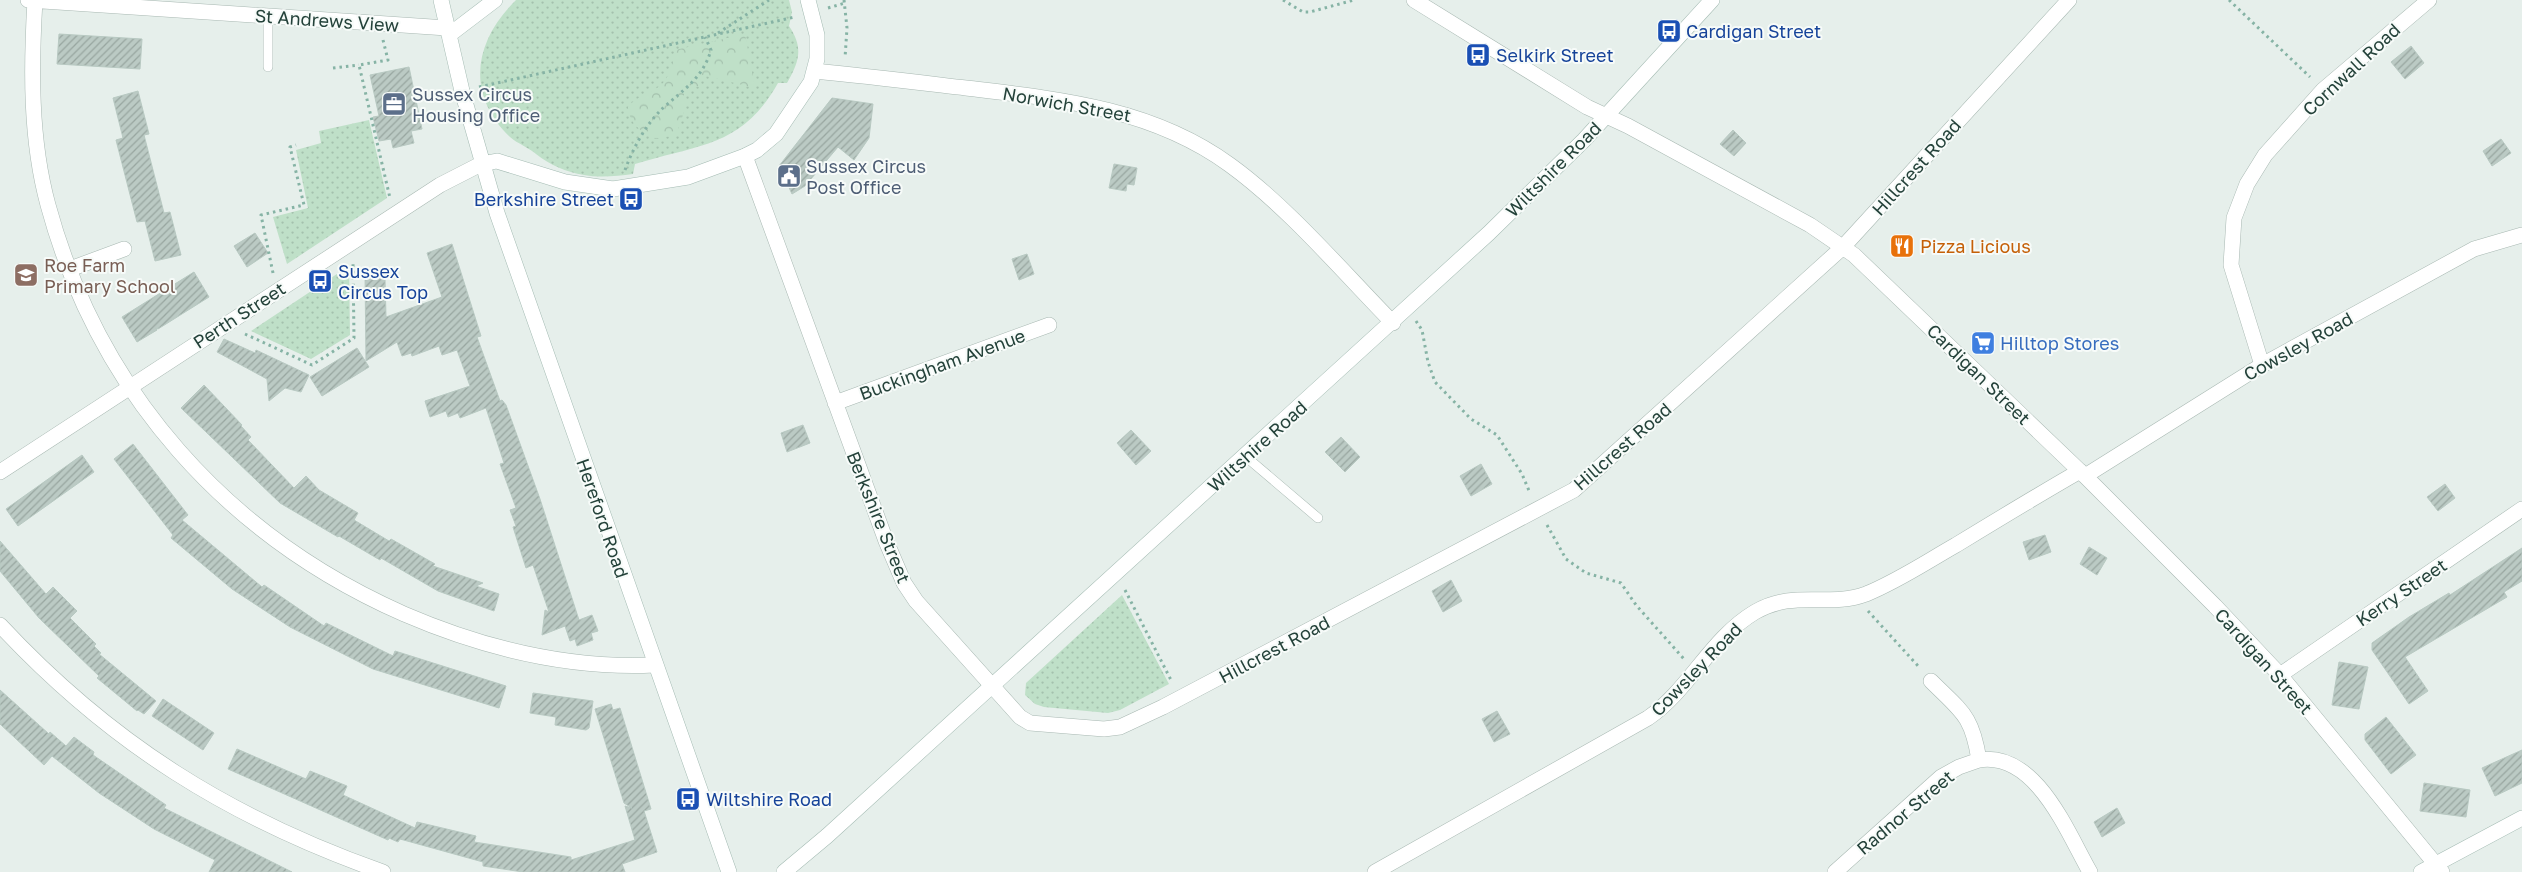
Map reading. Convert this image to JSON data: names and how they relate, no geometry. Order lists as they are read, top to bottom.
{
  "streets": {
    "street": [
      "St Andrews View",
      "Cornwall Road",
      "Norwich Street",
      "Hillcrest Road",
      "Wiltshire Road",
      "Perth Street",
      "Cowsley Road",
      "Buckingham Avenue",
      "Cardigan Street",
      "Berkshire Street",
      "Hereford Road",
      "Kerry Street",
      "Radnor Street"
    ]
  },
  "crossings": [
    ["St Andrews View", "Hereford Road"],
    ["Cornwall Road", "Cowsley Road"],
    ["Norwich Street", "Wiltshire Road"],
    ["Hillcrest Road", "Wiltshire Road"],
    ["Hillcrest Road", "Cardigan Street"],
    ["Hillcrest Road", "Berkshire Street"],
    ["Wiltshire Road", "Cardigan Street"],
    ["Wiltshire Road", "Berkshire Street"],
    ["Perth Street", "Hereford Road"],
    ["Cowsley Road", "Cardigan Street"],
    ["Buckingham Avenue", "Berkshire Street"],
    ["Cardigan Street", "Kerry Street"]
  ],
  "places": {
    "bus stop": [
      "Cardigan Street",
      "Selkirk Street",
      "Berkshire Street",
      "Sussex Circus Top",
      "Wiltshire Road"
    ],
    "office": ["Sussex Circus Housing Office"],
    "public building": ["Sussex Circus Post Office"],
    "restaurant": ["Pizza Licious"],
    "school or university": ["Roe Farm Primary School"],
    "supermarket": ["Hilltop Stores"]
  }
}
